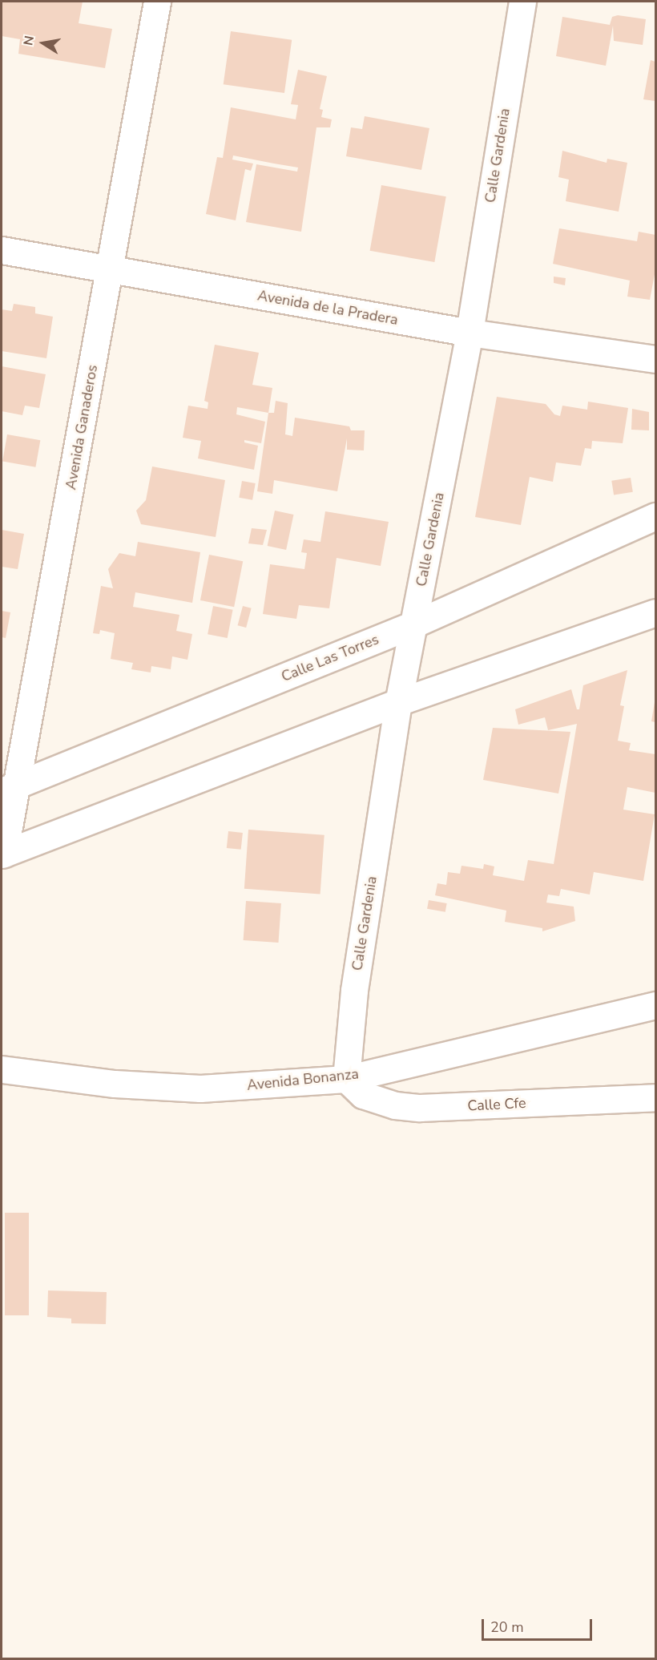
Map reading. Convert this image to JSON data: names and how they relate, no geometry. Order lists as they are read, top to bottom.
{
  "streets": {
    "street": [
      "Calle Gardenia",
      "Avenida de la Pradera",
      "Avenida Ganaderos",
      "Calle Las Torres",
      "Avenida Bonanza",
      "Calle Cfe"
    ]
  },
  "crossings": [
    ["Calle Gardenia", "Avenida de la Pradera"],
    ["Calle Gardenia", "Calle Las Torres"],
    ["Calle Gardenia", "Avenida Bonanza"],
    ["Calle Gardenia", "Calle Cfe"],
    ["Avenida de la Pradera", "Avenida Ganaderos"],
    ["Avenida Ganaderos", "Calle Las Torres"],
    ["Avenida Bonanza", "Calle Cfe"]
  ],
  "scale_bar": "20 m",
  "north": "left"
}
